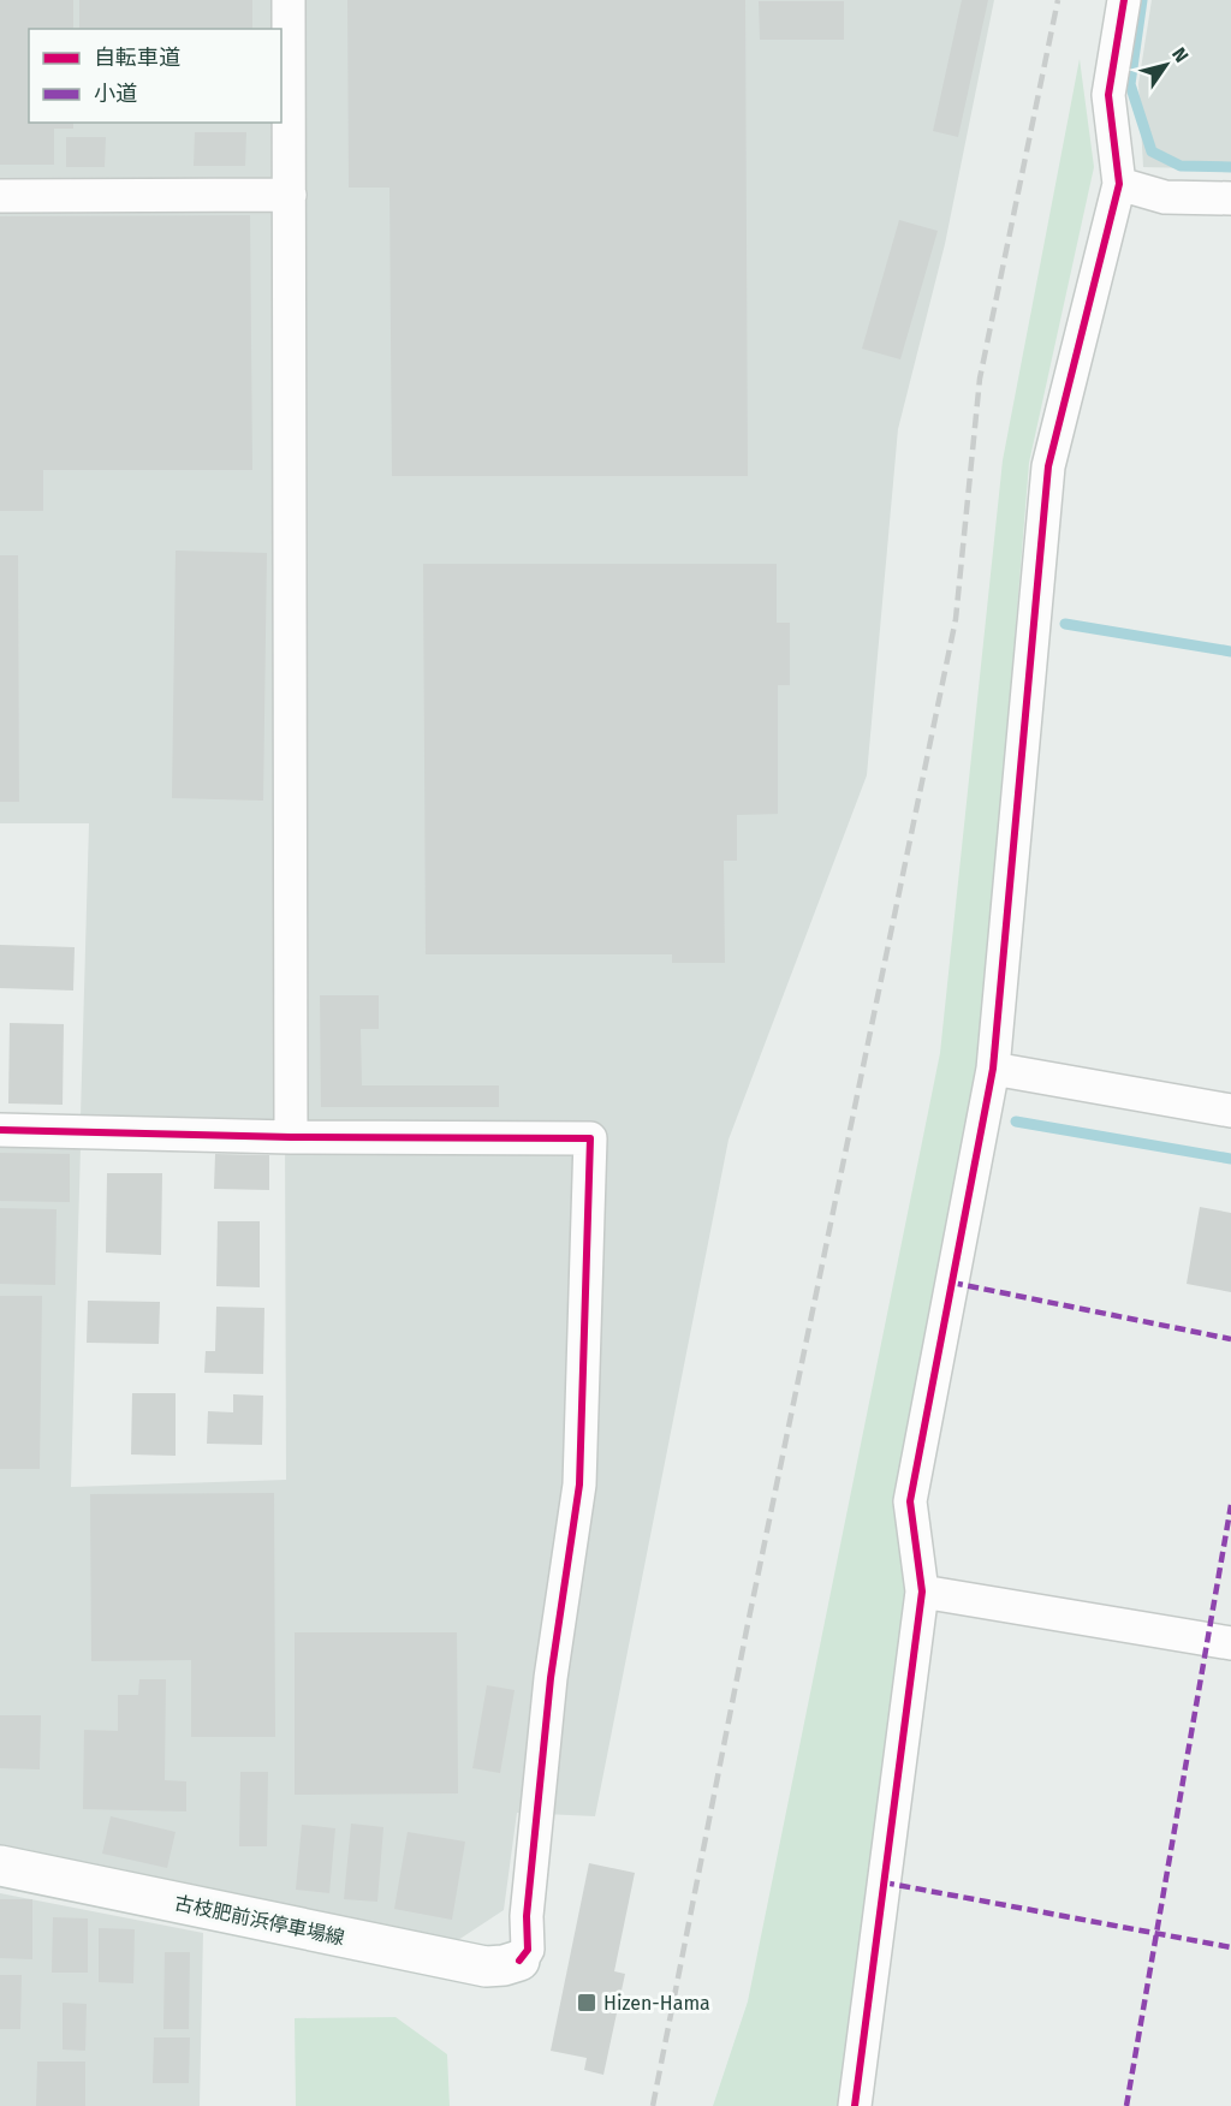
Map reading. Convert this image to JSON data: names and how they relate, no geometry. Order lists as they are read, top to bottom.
{
  "streets": {
    "main road": ["古枝肥前浜停車場線"]
  },
  "places": {
    "transit": ["Hizen-Hama"]
  },
  "legend": ["自転車道", "小道"],
  "north": "top right"
}
